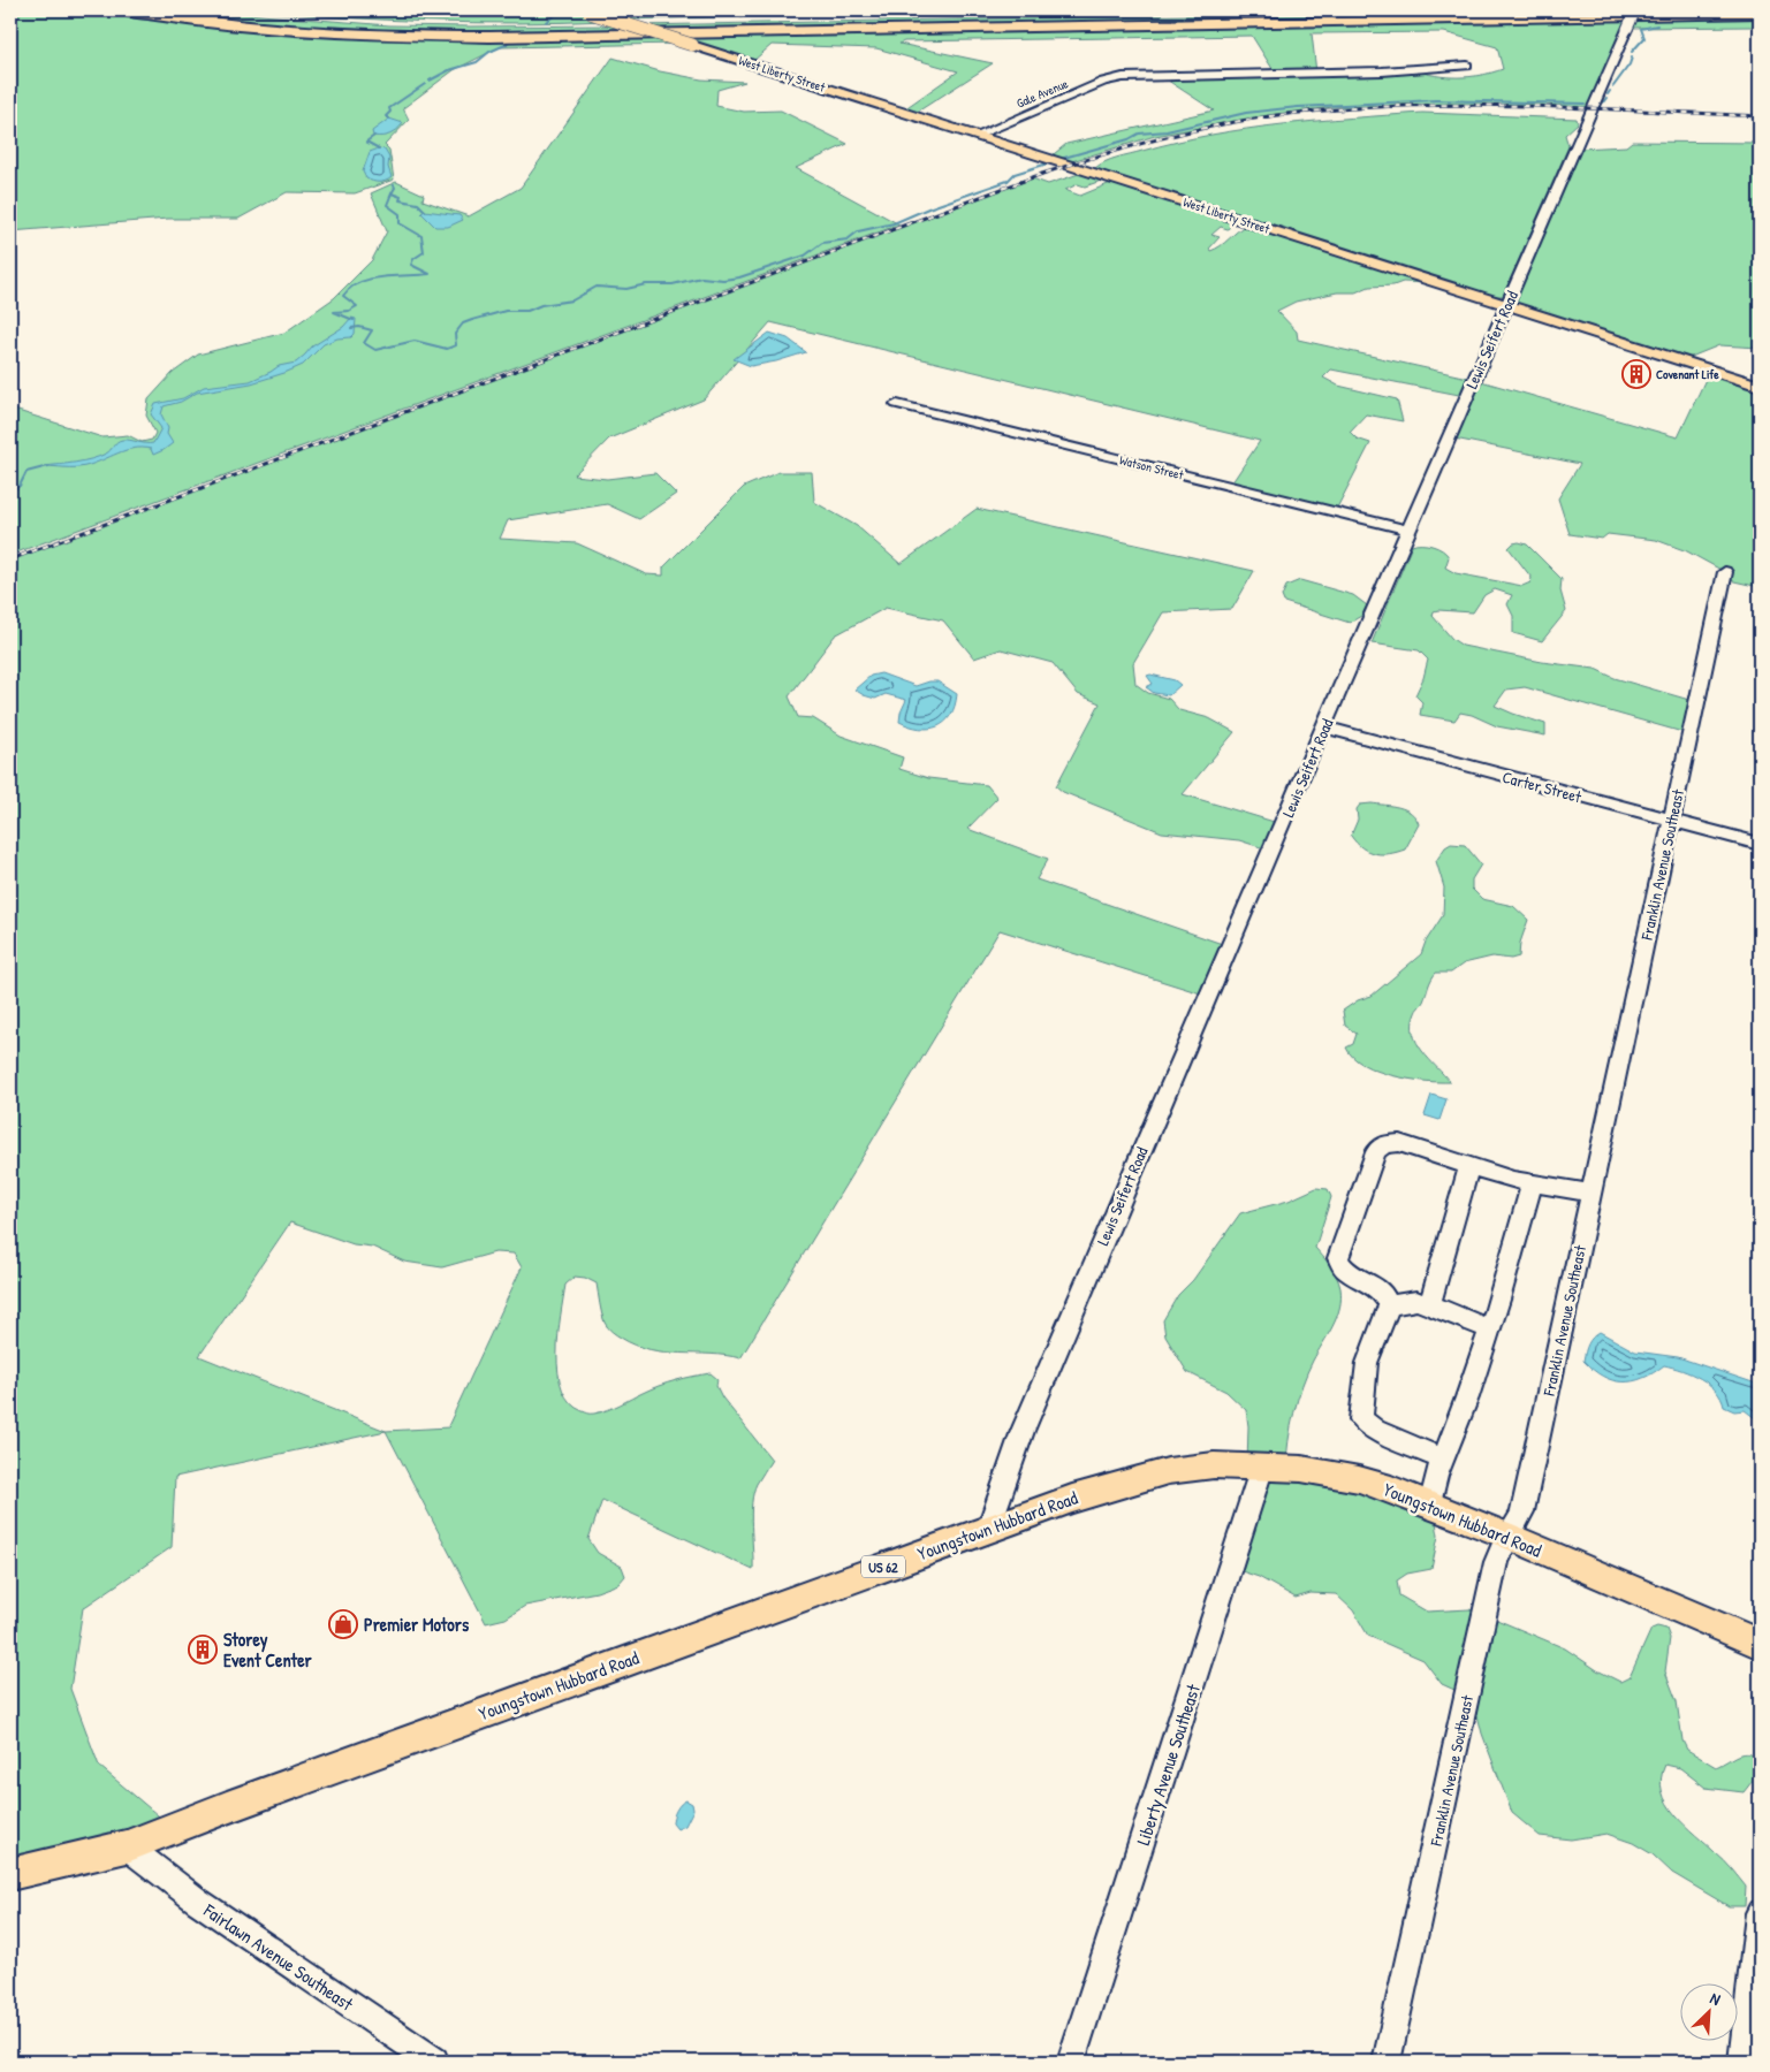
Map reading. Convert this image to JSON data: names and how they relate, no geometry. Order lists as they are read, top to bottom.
{
  "streets": {
    "main road": ["West Liberty Street", "Youngstown Hubbard Road", "US 62"],
    "street": [
      "Gale Avenue",
      "Lewis Seifert Road",
      "Watson Street",
      "Carter Street",
      "Franklin Avenue Southeast",
      "Liberty Avenue Southeast",
      "Fairlawn Avenue Southeast"
    ]
  },
  "crossings": [
    ["West Liberty Street", "Gale Avenue"],
    ["West Liberty Street", "Lewis Seifert Road"],
    ["Lewis Seifert Road", "Watson Street"],
    ["Lewis Seifert Road", "Carter Street"],
    ["Lewis Seifert Road", "Youngstown Hubbard Road"],
    ["Carter Street", "Franklin Avenue Southeast"],
    ["Franklin Avenue Southeast", "Youngstown Hubbard Road"],
    ["Youngstown Hubbard Road", "Liberty Avenue Southeast"],
    ["Youngstown Hubbard Road", "Fairlawn Avenue Southeast"]
  ],
  "places": {
    "building": ["Covenant Life", "Storey Event Center"],
    "shop": ["Premier Motors"]
  },
  "north": "top right"
}
